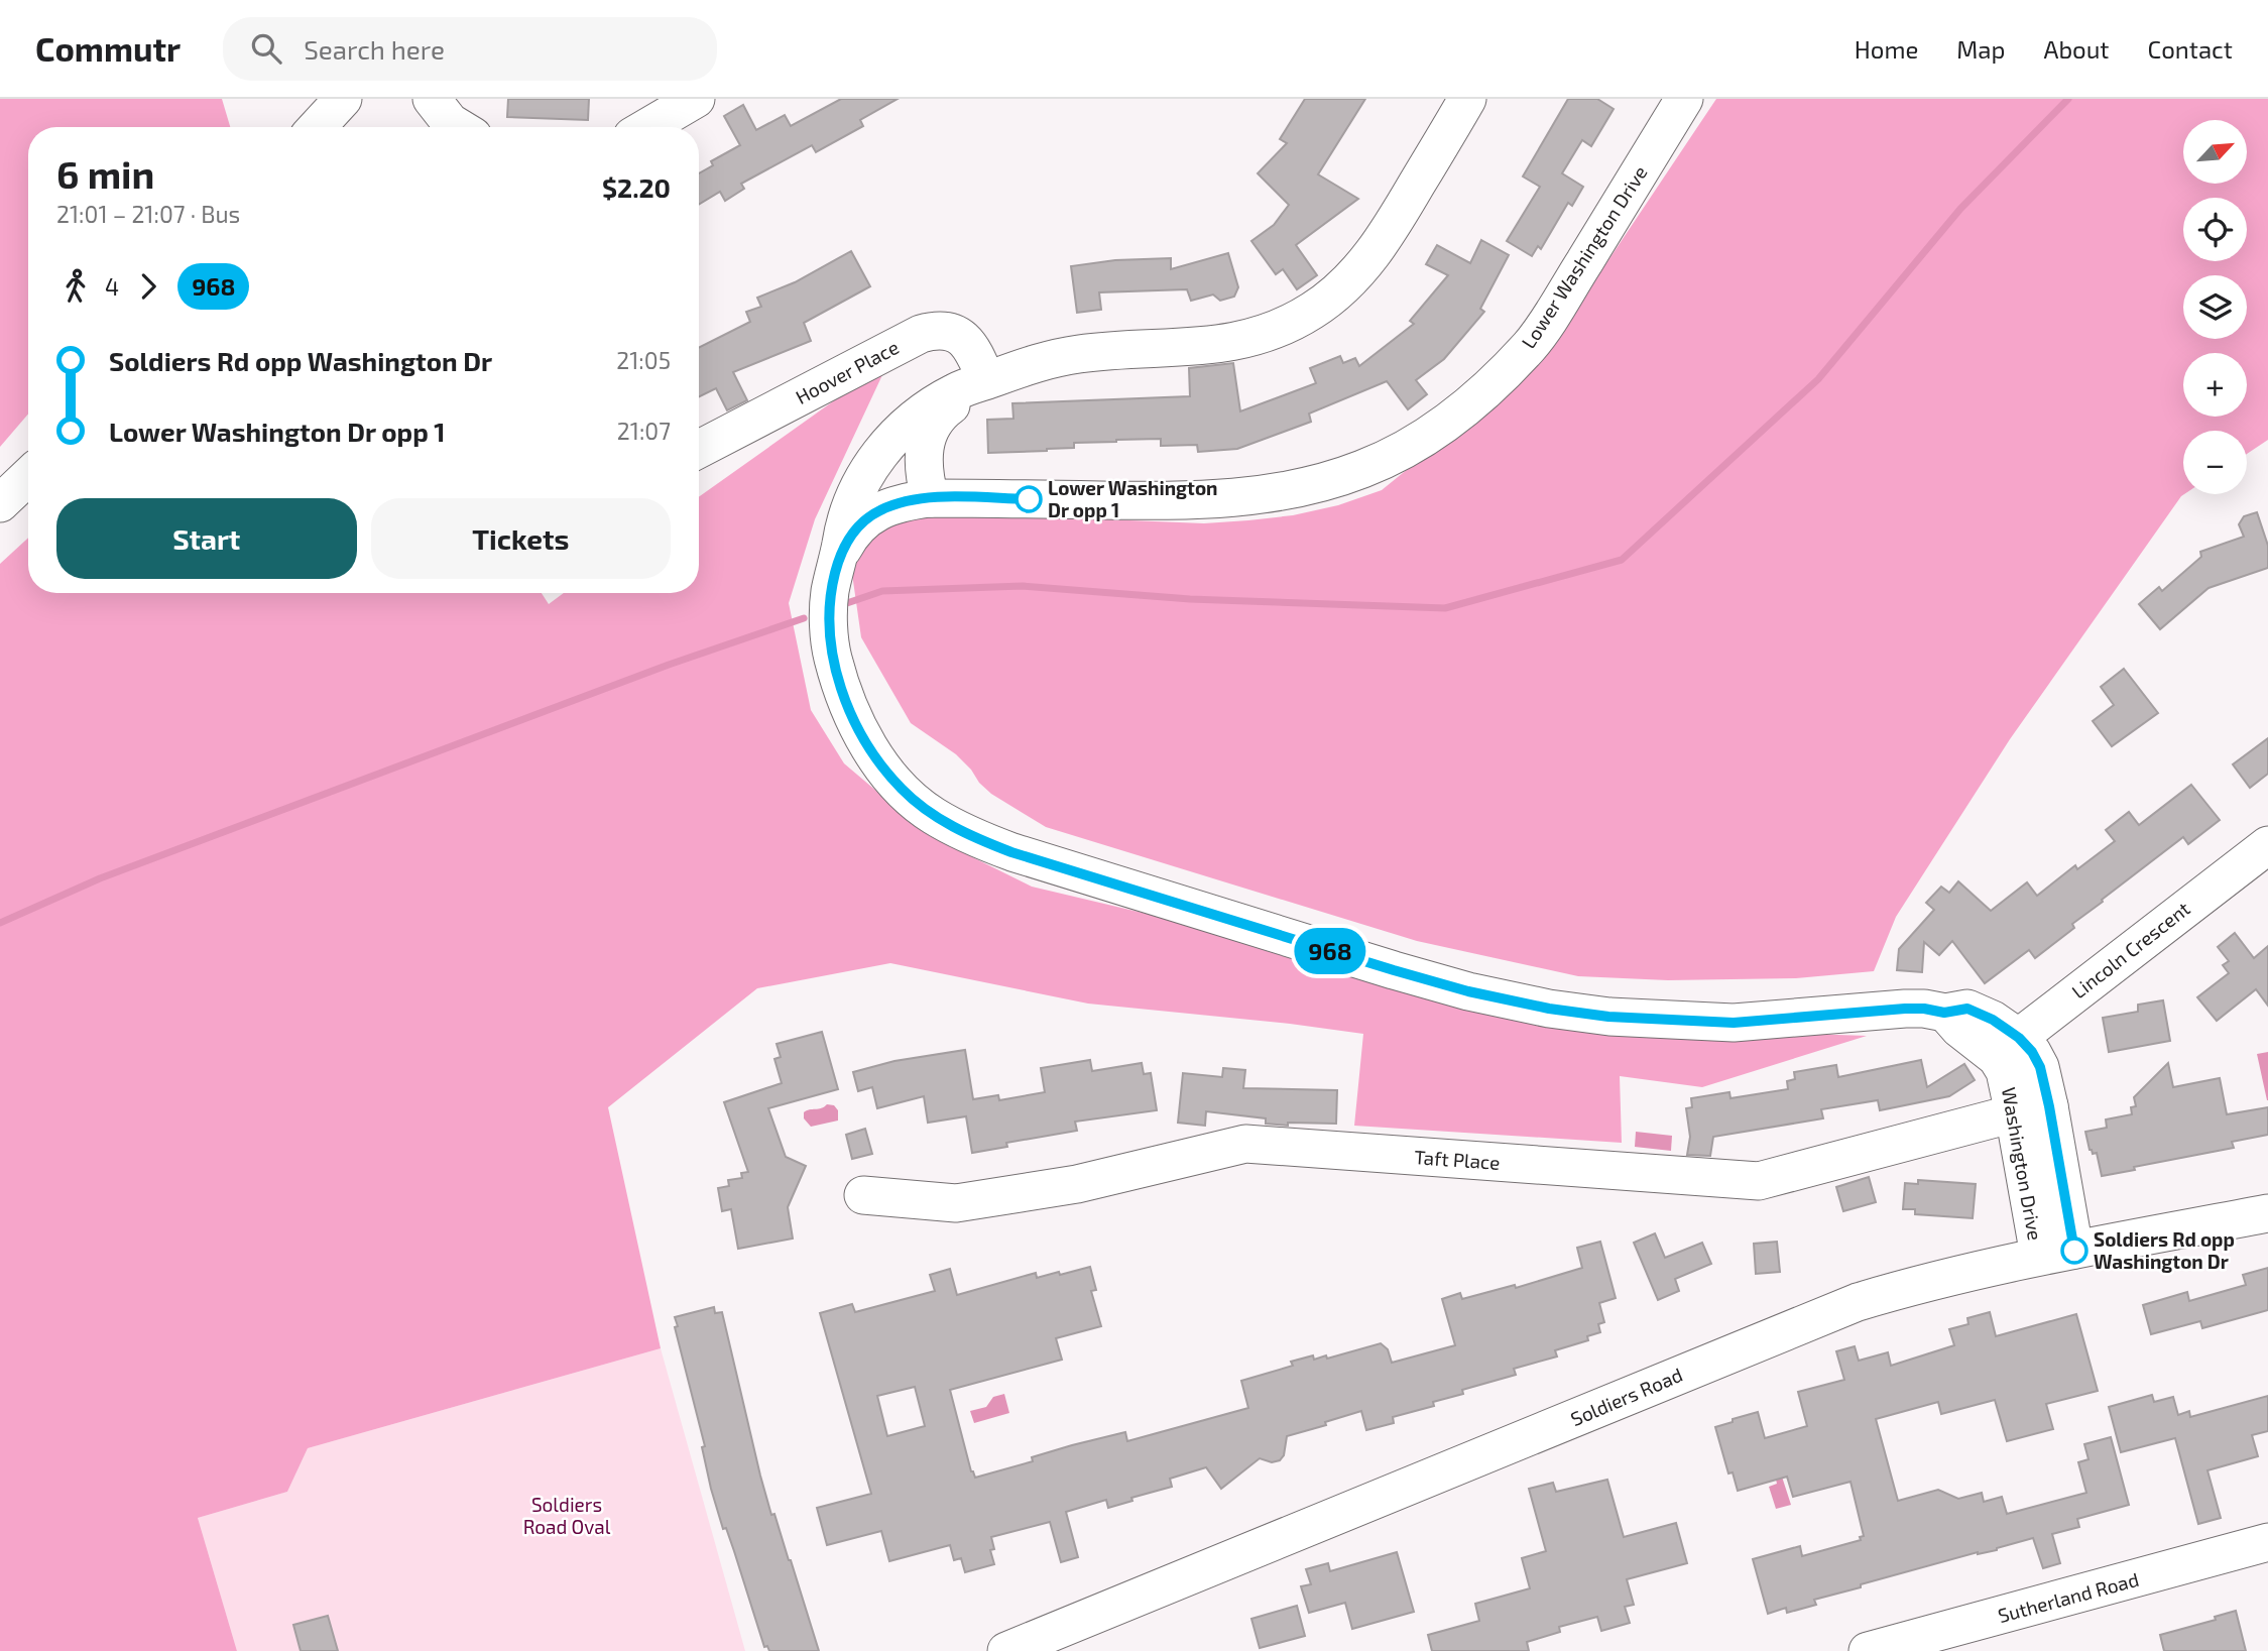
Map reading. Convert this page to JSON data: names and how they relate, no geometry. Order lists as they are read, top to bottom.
{
  "streets": {
    "street": [
      "Lower Washington Drive",
      "Hoover Place",
      "Lincoln Crescent",
      "Taft Place",
      "Washington Drive",
      "Soldiers Road",
      "Sutherland Road"
    ]
  },
  "crossings": [
    ["Lincoln Crescent", "Washington Drive"],
    ["Taft Place", "Washington Drive"],
    ["Washington Drive", "Soldiers Road"]
  ],
  "parks": ["Soldiers Road Oval"],
  "places": ["Lower Washington Dr opp 1", "Soldiers Rd opp Washington Dr"],
  "lines": ["bus line 968"],
  "north": "top right",
  "page": {
    "header": "Commutr",
    "search": "Search here",
    "nav": [
      "Home",
      "Map",
      "About",
      "Contact"
    ],
    "on_map": "968",
    "map_buttons": ["+", "−"],
    "heading": ["6 min", "21:01 – 21:07 · Bus", "$2.20"],
    "legs": ["4", "968"],
    "list": [
      {
        "name": "Soldiers Rd opp Washington Dr",
        "value": "21:05"
      },
      {
        "name": "Lower Washington Dr opp 1",
        "value": "21:07"
      }
    ],
    "buttons": ["Start", "Tickets"]
  }
}
